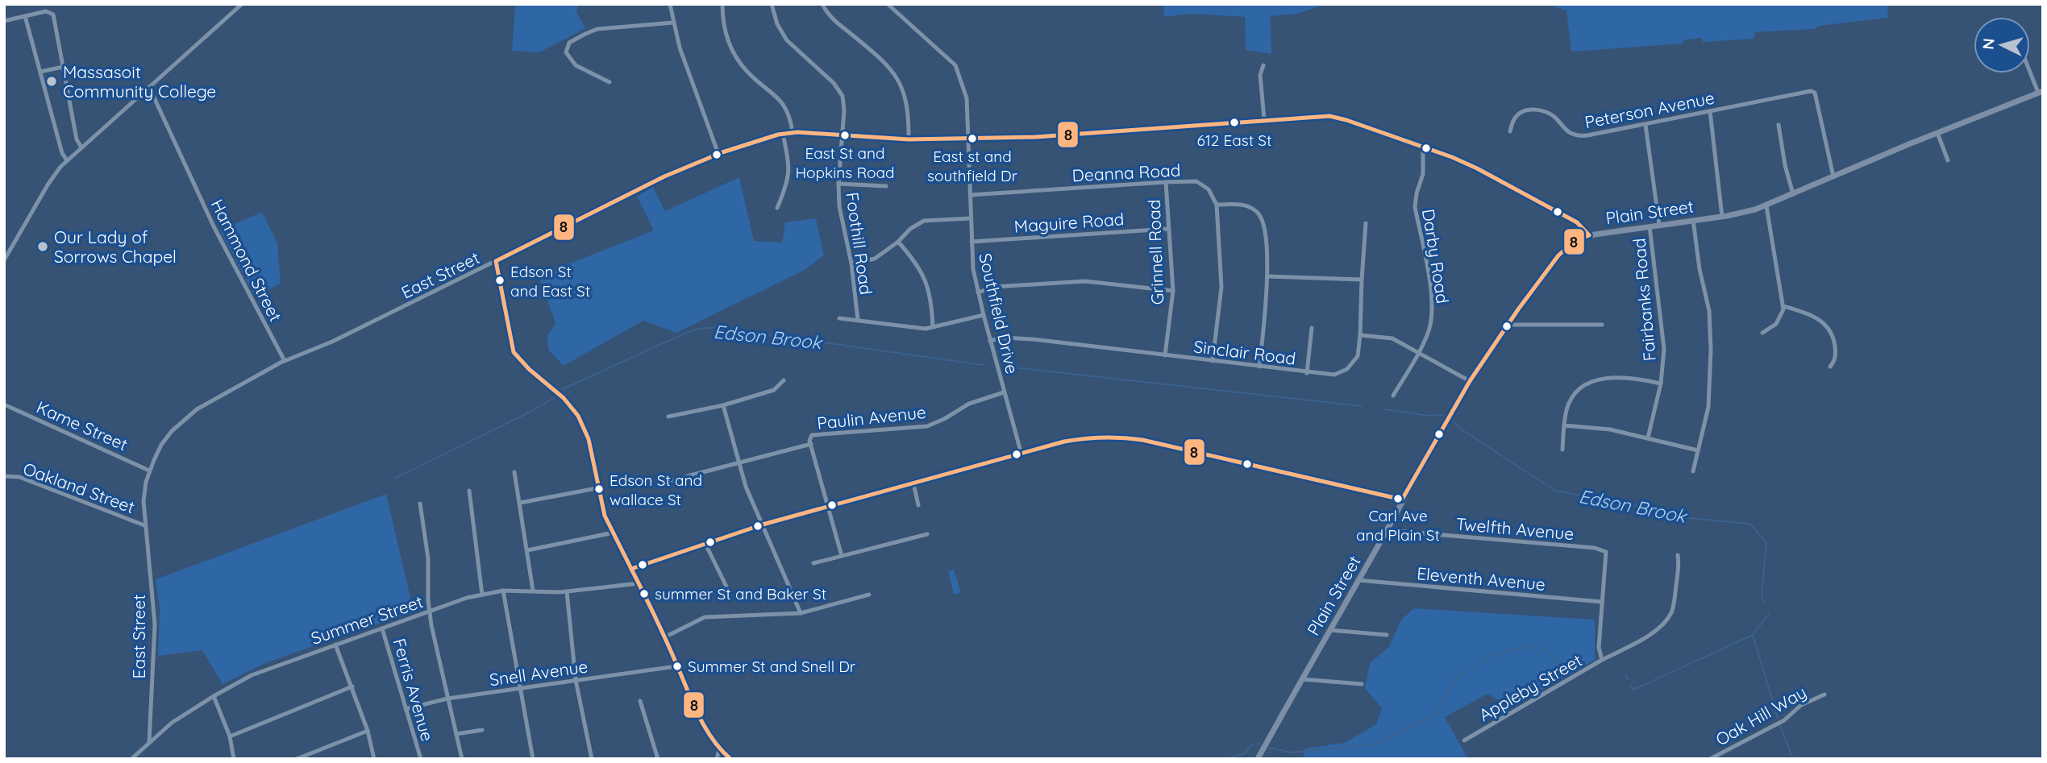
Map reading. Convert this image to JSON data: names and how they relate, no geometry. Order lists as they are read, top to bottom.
{
  "streets": {
    "main road": ["Plain Street"],
    "street": [
      "Peterson Avenue",
      "Deanna Road",
      "Maguire Road",
      "Foothill Road",
      "Grinnell Road",
      "Darby Road",
      "Hammond Street",
      "East Street",
      "Fairbanks Road",
      "Southfield Drive",
      "Sinclair Road",
      "Paulin Avenue",
      "Kame Street",
      "Oakland Street",
      "Twelfth Avenue",
      "Eleventh Avenue",
      "Summer Street",
      "Snell Avenue",
      "Appleby Street",
      "Ferris Avenue",
      "Oak Hill Way"
    ]
  },
  "crossings": [
    ["Peterson Avenue", "Plain Street"],
    ["Deanna Road", "Grinnell Road"],
    ["Deanna Road", "Southfield Drive"],
    ["Plain Street", "East Street"],
    ["Plain Street", "Fairbanks Road"],
    ["Plain Street", "Twelfth Avenue"],
    ["Plain Street", "Eleventh Avenue"],
    ["Maguire Road", "Grinnell Road"],
    ["Maguire Road", "Southfield Drive"],
    ["Foothill Road", "East Street"],
    ["Grinnell Road", "Sinclair Road"],
    ["Darby Road", "East Street"],
    ["Hammond Street", "East Street"],
    ["East Street", "Southfield Drive"],
    ["East Street", "Kame Street"],
    ["East Street", "Oakland Street"],
    ["East Street", "Summer Street"],
    ["Southfield Drive", "Sinclair Road"],
    ["Southfield Drive", "Paulin Avenue"],
    ["Twelfth Avenue", "Appleby Street"],
    ["Eleventh Avenue", "Appleby Street"],
    ["Summer Street", "Ferris Avenue"],
    ["Snell Avenue", "Ferris Avenue"]
  ],
  "water": ["Edson Brook"],
  "places": [
    "Massasoit Community College",
    "612 East St",
    "East St and Hopkins Road",
    "East st and southfield Dr",
    "Our Lady of Sorrows Chapel",
    "Edson St and East St",
    "Edson St and wallace St",
    "Carl Ave and Plain St",
    "summer St and Baker St",
    "Summer St and Snell Dr"
  ],
  "lines": ["transit line 8"],
  "north": "left"
}
